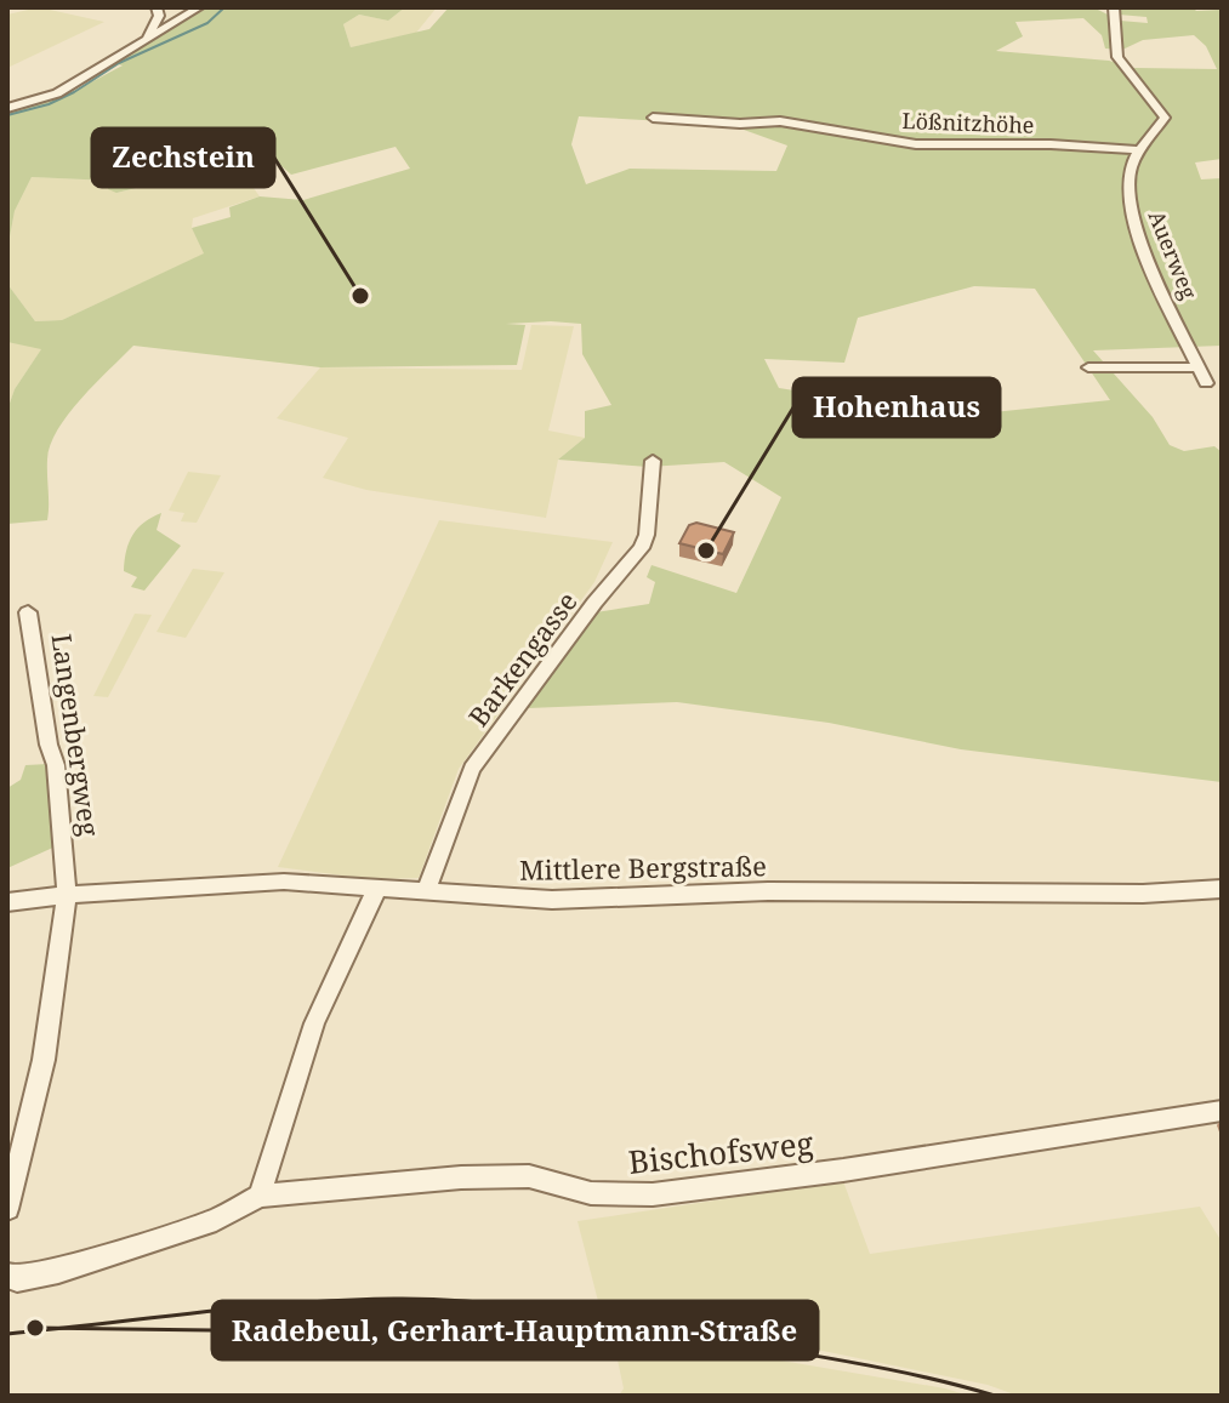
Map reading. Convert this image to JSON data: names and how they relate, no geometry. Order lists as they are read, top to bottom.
{
  "streets": {
    "street": [
      "Lößnitzhöhe",
      "Auerweg",
      "Barkengasse",
      "Langenbergweg",
      "Mittlere Bergstraße",
      "Bischofsweg"
    ]
  },
  "crossings": [
    ["Lößnitzhöhe", "Auerweg"],
    ["Barkengasse", "Mittlere Bergstraße"],
    ["Langenbergweg", "Mittlere Bergstraße"]
  ],
  "places": ["Zechstein", "Hohenhaus", "Radebeul, Gerhart-Hauptmann-Straße"]
}
